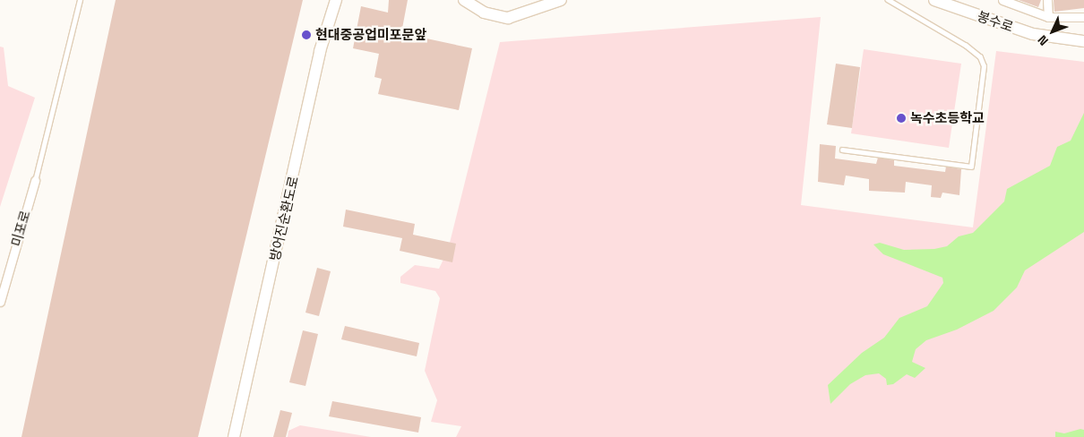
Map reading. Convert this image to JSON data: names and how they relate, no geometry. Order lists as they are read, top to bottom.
{
  "streets": {
    "main road": ["봉수로", "방어진순환도로"],
    "street": ["미포로"]
  },
  "places": ["현대중공업미포문앞", "녹수초등학교"],
  "north": "bottom left"
}
